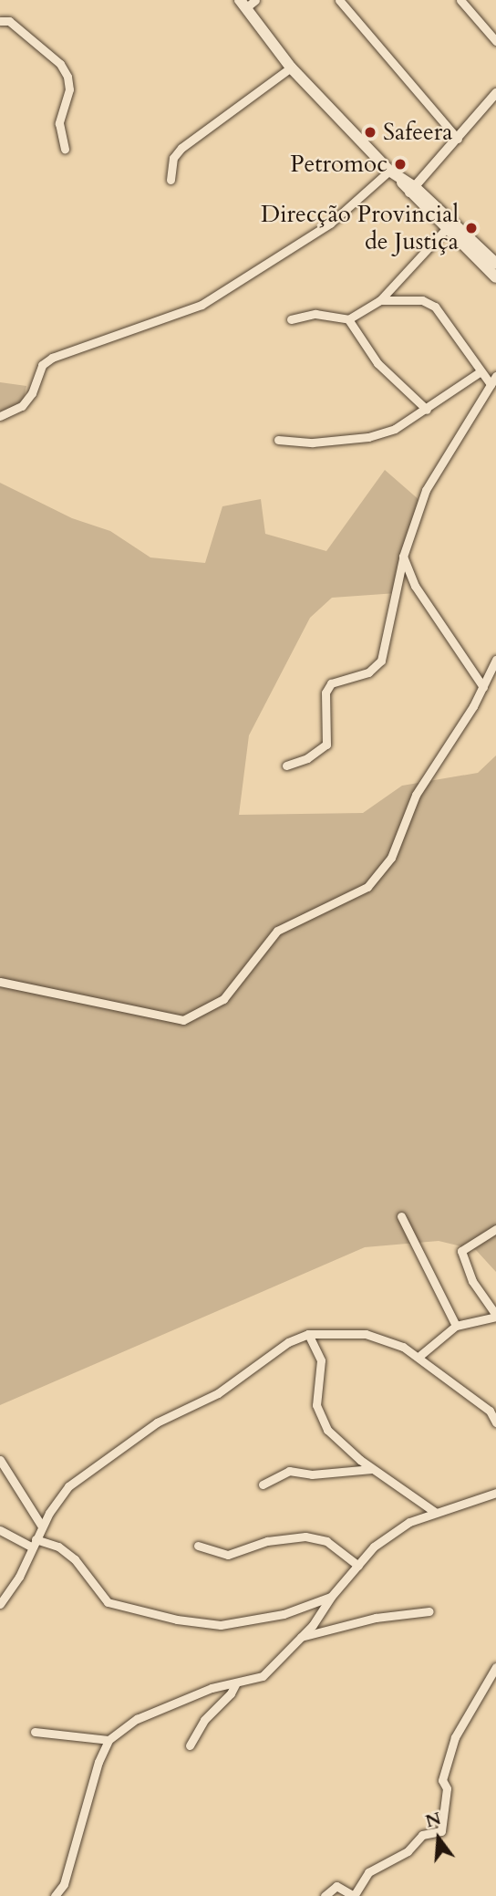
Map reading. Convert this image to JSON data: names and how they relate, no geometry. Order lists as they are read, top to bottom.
{
  "places": ["Safeera", "Petromoc", "Direcção Provincial de Justiça"],
  "north": "top"
}
